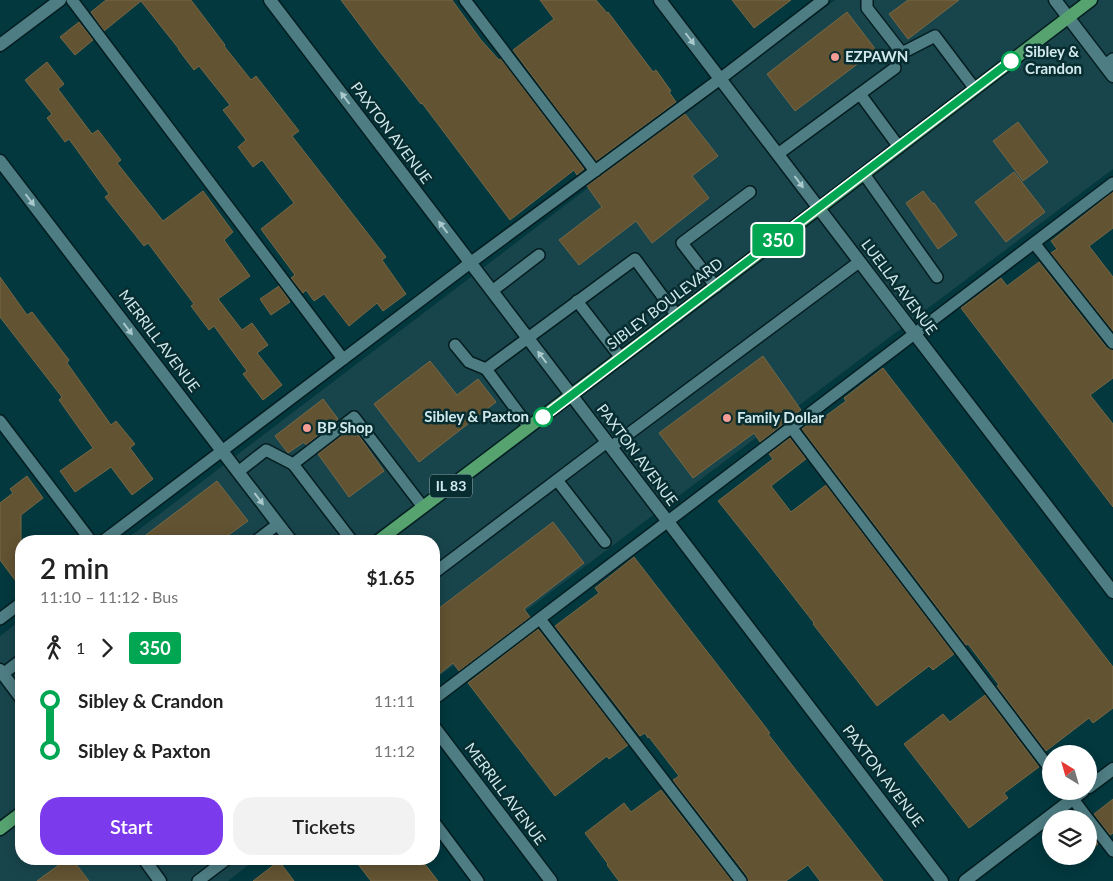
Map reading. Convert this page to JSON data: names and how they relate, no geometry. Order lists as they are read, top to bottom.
{
  "streets": {
    "main road": ["SIBLEY BOULEVARD", "IL 83"],
    "street": ["PAXTON AVENUE", "LUELLA AVENUE", "MERRILL AVENUE"]
  },
  "crossings": [
    ["PAXTON AVENUE", "SIBLEY BOULEVARD"],
    ["LUELLA AVENUE", "SIBLEY BOULEVARD"]
  ],
  "one_way": ["PAXTON AVENUE", "MERRILL AVENUE"],
  "places": [
    "EZPAWN",
    "Sibley & Crandon",
    "Sibley & Paxton",
    "Family Dollar",
    "BP Shop"
  ],
  "lines": ["bus line 350"],
  "north": "top left",
  "page": {
    "on_map": "350",
    "heading": ["2 min", "11:10 – 11:12 · Bus", "$1.65"],
    "legs": ["1", "350"],
    "list": [
      {
        "name": "Sibley & Crandon",
        "value": "11:11"
      },
      {
        "name": "Sibley & Paxton",
        "value": "11:12"
      }
    ],
    "buttons": ["Start", "Tickets"]
  }
}
